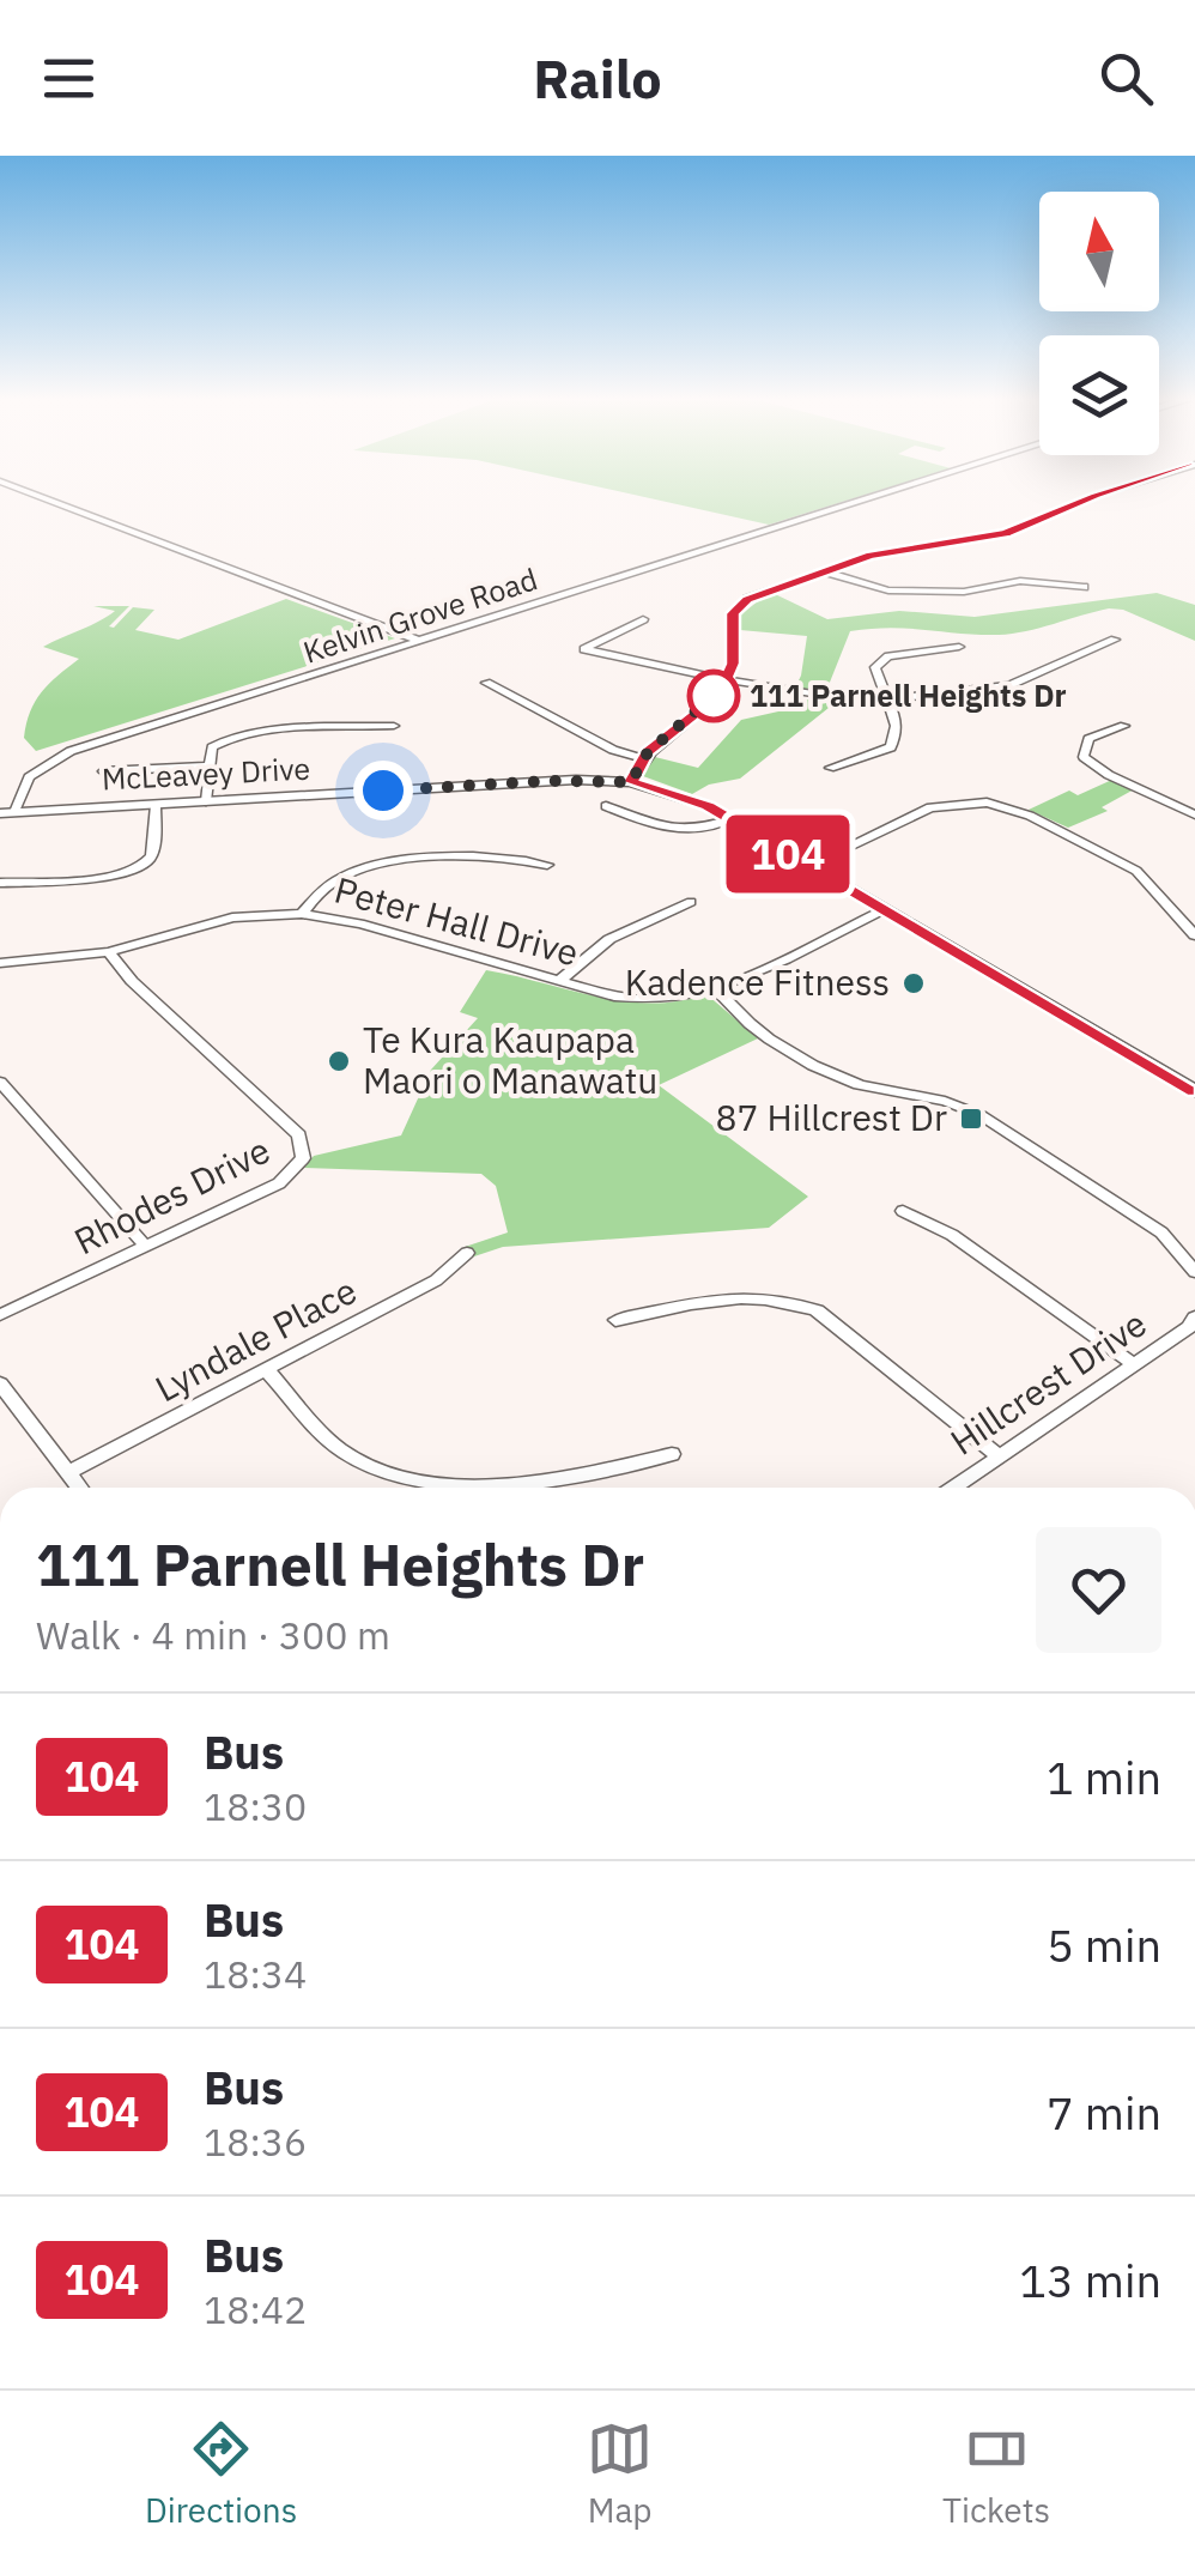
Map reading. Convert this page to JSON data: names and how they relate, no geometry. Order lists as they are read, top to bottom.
{
  "streets": {
    "main road": ["McLeavey Drive"],
    "street": [
      "Kelvin Grove Road",
      "Peter Hall Drive",
      "Rhodes Drive",
      "Lyndale Place",
      "Hillcrest Drive"
    ]
  },
  "crossings": [
    ["Kelvin Grove Road", "McLeavey Drive"],
    ["McLeavey Drive", "Peter Hall Drive"],
    ["Peter Hall Drive", "Rhodes Drive"]
  ],
  "places": {
    "other": ["111 Parnell Heights Dr", "Kadence Fitness", "Te Kura Kaupapa Maori o Manawatu"],
    "transit": ["87 Hillcrest Dr"]
  },
  "lines": ["bus line 104"],
  "north": "top",
  "page": {
    "header": "Railo",
    "on_map": "104",
    "heading": ["111 Parnell Heights Dr", "Walk · 4 min · 300 m"],
    "list": [
      {
        "mark": "104",
        "name": "Bus",
        "note": "18:30",
        "value": "1 min"
      },
      {
        "mark": "104",
        "name": "Bus",
        "note": "18:34",
        "value": "5 min"
      },
      {
        "mark": "104",
        "name": "Bus",
        "note": "18:36",
        "value": "7 min"
      },
      {
        "mark": "104",
        "name": "Bus",
        "note": "18:42",
        "value": "13 min"
      }
    ],
    "tabs": ["Directions", "Map", "Tickets"]
  }
}
